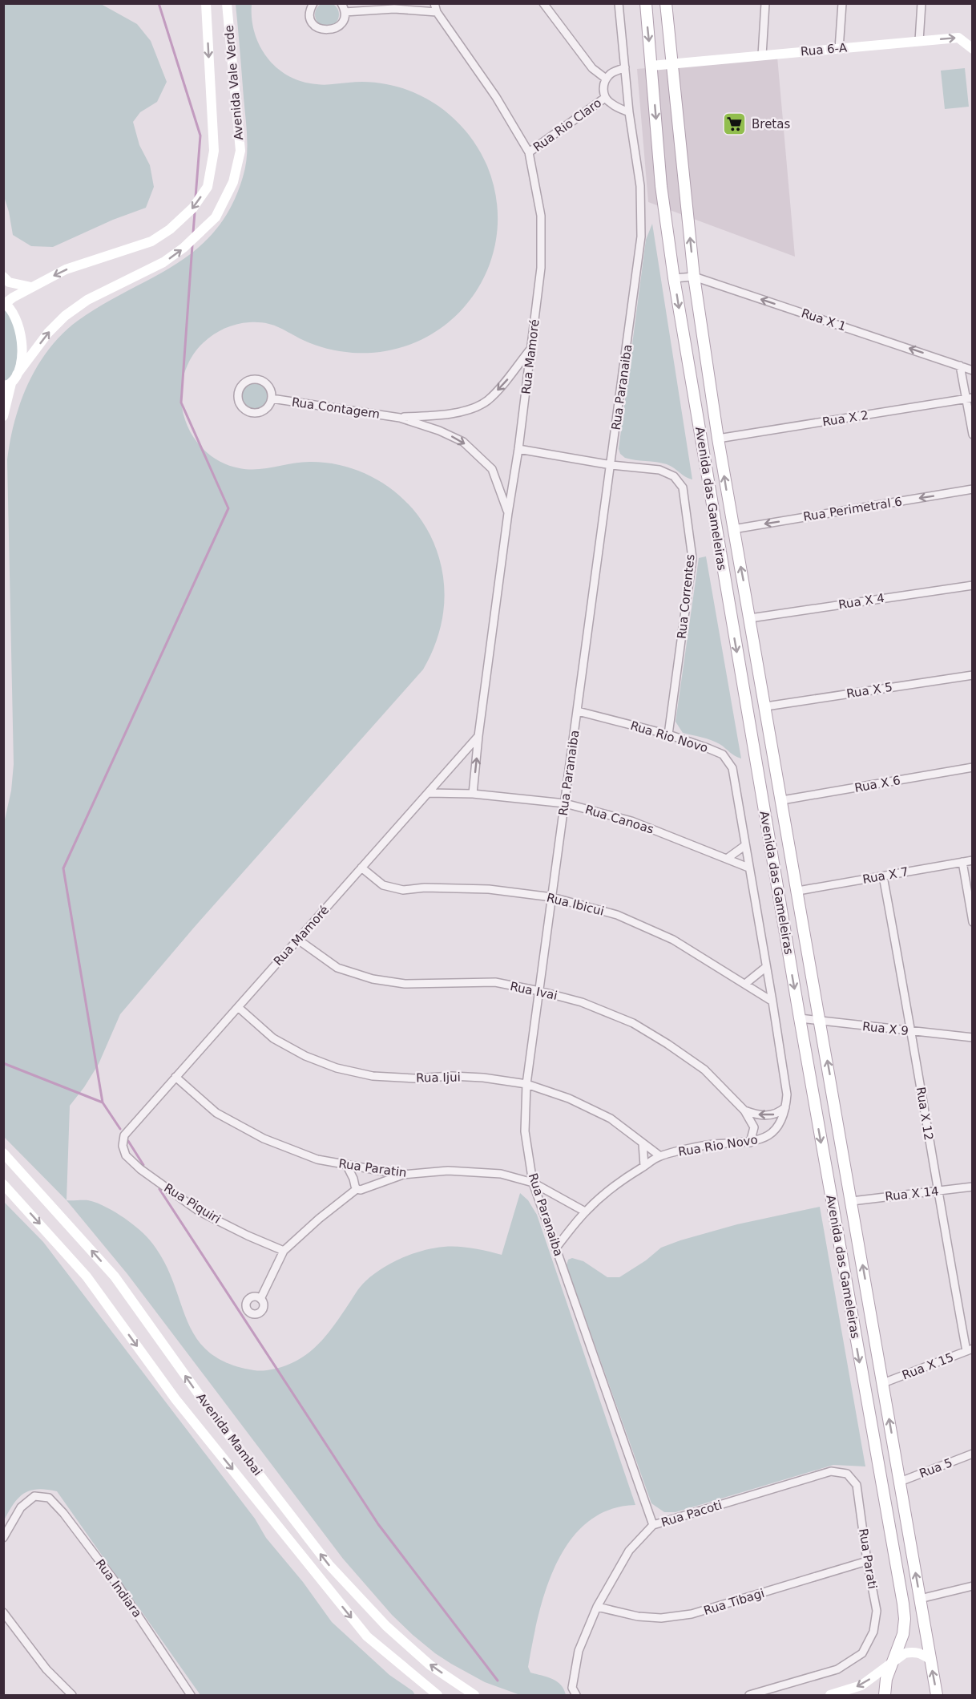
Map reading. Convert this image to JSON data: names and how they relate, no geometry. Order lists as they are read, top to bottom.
{
  "streets": {
    "main road": ["Avenida das Gameleiras"],
    "street": [
      "Rua 6-A",
      "Avenida Vale Verde",
      "Rua Rio Claro",
      "Rua X 1",
      "Rua Mamoré",
      "Rua Paranaiba",
      "Rua Contagem",
      "Rua X 2",
      "Rua Perimetral 6",
      "Rua Correntes",
      "Rua X 4",
      "Rua X 5",
      "Rua Rio Novo",
      "Rua X 6",
      "Rua Canoas",
      "Rua X 7",
      "Rua Ibicui",
      "Rua Ivai",
      "Rua X 9",
      "Rua Ijui",
      "Rua X 12",
      "Rua Paratin",
      "Rua X 14",
      "Rua Piquiri",
      "Rua X 15",
      "Avenida Mambai",
      "Rua 5",
      "Rua Pacoti",
      "Rua Parati",
      "Rua Indiara",
      "Rua Tibagi"
    ]
  },
  "crossings": [
    ["Rua 6-A", "Avenida das Gameleiras"],
    ["Rua Rio Claro", "Rua Mamoré"],
    ["Rua Rio Claro", "Rua Paranaiba"],
    ["Rua X 1", "Avenida das Gameleiras"],
    ["Rua Mamoré", "Rua Contagem"],
    ["Rua Mamoré", "Rua Correntes"],
    ["Rua Mamoré", "Rua Canoas"],
    ["Rua Mamoré", "Rua Ibicui"],
    ["Rua Mamoré", "Rua Ivai"],
    ["Rua Mamoré", "Rua Ijui"],
    ["Rua Mamoré", "Rua Paratin"],
    ["Rua Mamoré", "Rua Piquiri"],
    ["Rua Paranaiba", "Rua Correntes"],
    ["Rua Paranaiba", "Rua Rio Novo"],
    ["Rua Paranaiba", "Rua Canoas"],
    ["Rua Paranaiba", "Rua Ibicui"],
    ["Rua Paranaiba", "Rua Ivai"],
    ["Rua Paranaiba", "Rua Ijui"],
    ["Rua Paranaiba", "Rua Paratin"],
    ["Rua Paranaiba", "Rua Pacoti"],
    ["Rua X 2", "Avenida das Gameleiras"],
    ["Avenida das Gameleiras", "Rua Perimetral 6"],
    ["Avenida das Gameleiras", "Rua X 4"],
    ["Avenida das Gameleiras", "Rua X 5"],
    ["Avenida das Gameleiras", "Rua X 6"],
    ["Avenida das Gameleiras", "Rua X 7"],
    ["Avenida das Gameleiras", "Rua X 9"],
    ["Avenida das Gameleiras", "Rua X 14"],
    ["Avenida das Gameleiras", "Rua X 15"],
    ["Avenida das Gameleiras", "Rua 5"],
    ["Rua Correntes", "Rua Rio Novo"],
    ["Rua Rio Novo", "Rua Canoas"],
    ["Rua Rio Novo", "Rua Ibicui"],
    ["Rua Rio Novo", "Rua Ivai"],
    ["Rua Rio Novo", "Rua Ijui"],
    ["Rua Rio Novo", "Rua Paratin"],
    ["Rua X 7", "Rua X 12"],
    ["Rua X 9", "Rua X 12"],
    ["Rua X 12", "Rua X 14"],
    ["Rua X 12", "Rua X 15"],
    ["Rua Pacoti", "Rua Parati"],
    ["Rua Pacoti", "Rua Tibagi"],
    ["Rua Parati", "Rua Tibagi"]
  ],
  "one_way": ["Rua X 1", "Rua Perimetral 6"],
  "places": {
    "supermarket": ["Bretas"]
  }
}
